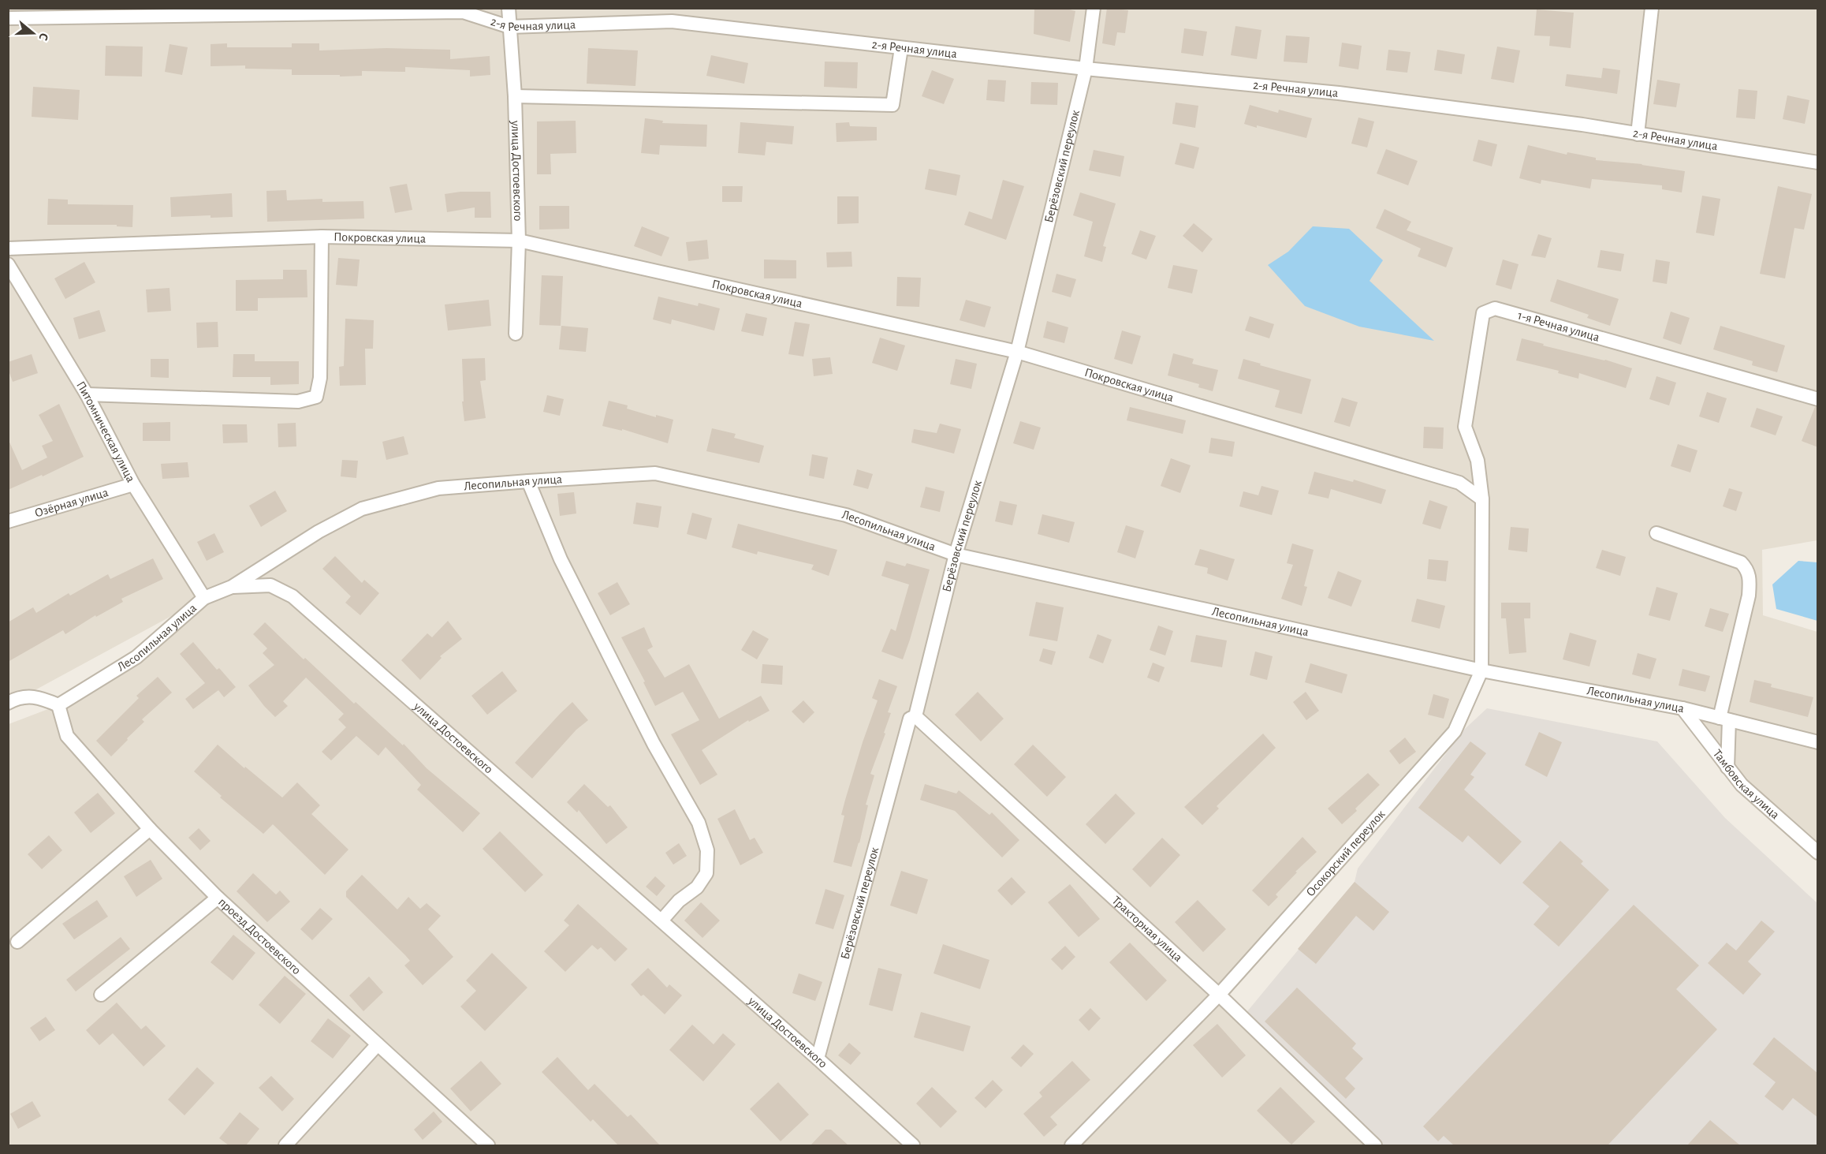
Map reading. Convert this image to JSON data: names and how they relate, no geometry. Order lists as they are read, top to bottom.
{
  "streets": {
    "street": [
      "2-я Речная улица",
      "Берёзовский переулок",
      "улица Достоевского",
      "Покровская улица",
      "1-я Речная улица",
      "Питомническая улица",
      "Лесопильная улица",
      "Озёрная улица",
      "Тамбовская улица",
      "Осокорский переулок",
      "Тракторная улица",
      "проезд Достоевского"
    ]
  },
  "crossings": [
    ["2-я Речная улица", "Берёзовский переулок"],
    ["2-я Речная улица", "улица Достоевского"],
    ["Берёзовский переулок", "улица Достоевского"],
    ["Берёзовский переулок", "Покровская улица"],
    ["Берёзовский переулок", "Лесопильная улица"],
    ["Берёзовский переулок", "Тракторная улица"],
    ["улица Достоевского", "Покровская улица"],
    ["улица Достоевского", "Лесопильная улица"],
    ["Покровская улица", "1-я Речная улица"],
    ["Покровская улица", "Осокорский переулок"],
    ["1-я Речная улица", "Осокорский переулок"],
    ["Питомническая улица", "Лесопильная улица"],
    ["Питомническая улица", "Озёрная улица"],
    ["Лесопильная улица", "Тамбовская улица"],
    ["Лесопильная улица", "Осокорский переулок"],
    ["Лесопильная улица", "проезд Достоевского"],
    ["Осокорский переулок", "Тракторная улица"]
  ],
  "north": "right"
}
